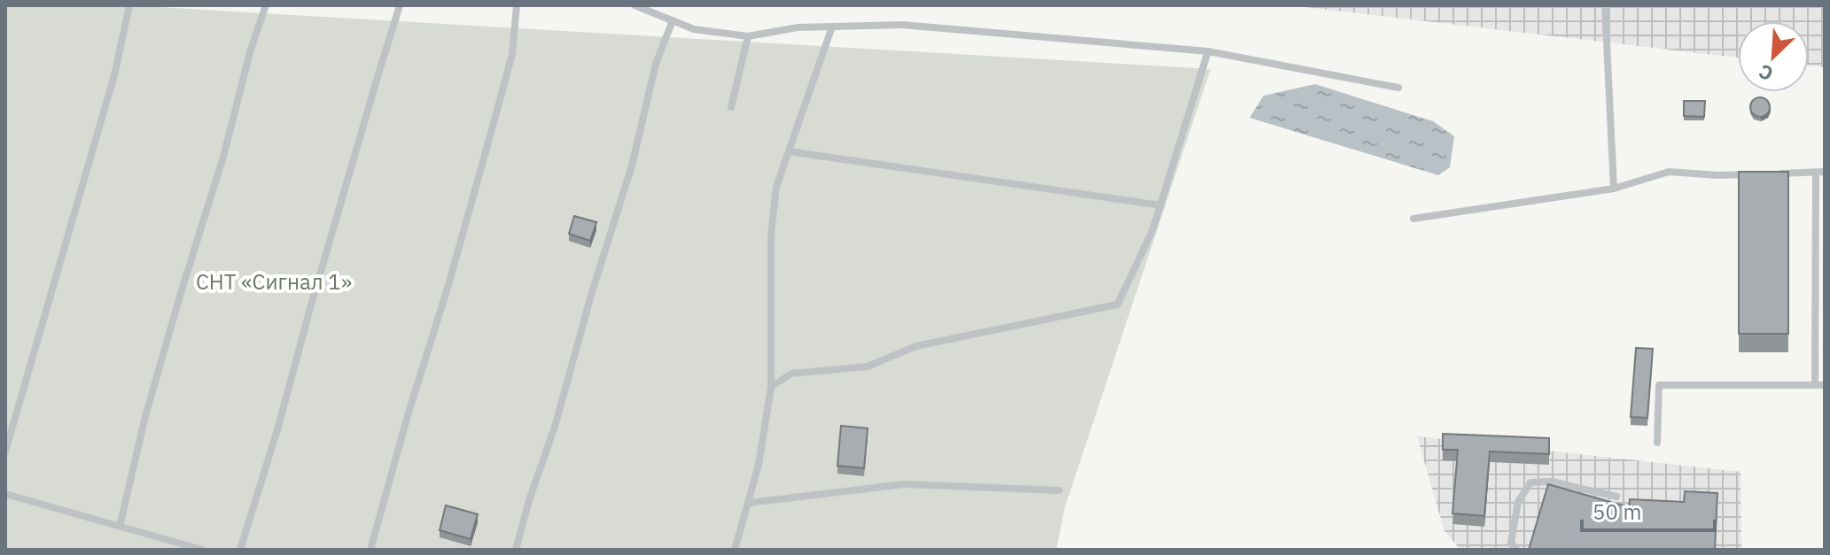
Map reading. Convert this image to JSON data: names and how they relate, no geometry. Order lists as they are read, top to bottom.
{
  "parks": ["СНТ «Сигнал 1»"],
  "scale_bar": "50 m",
  "north": "bottom left"
}
